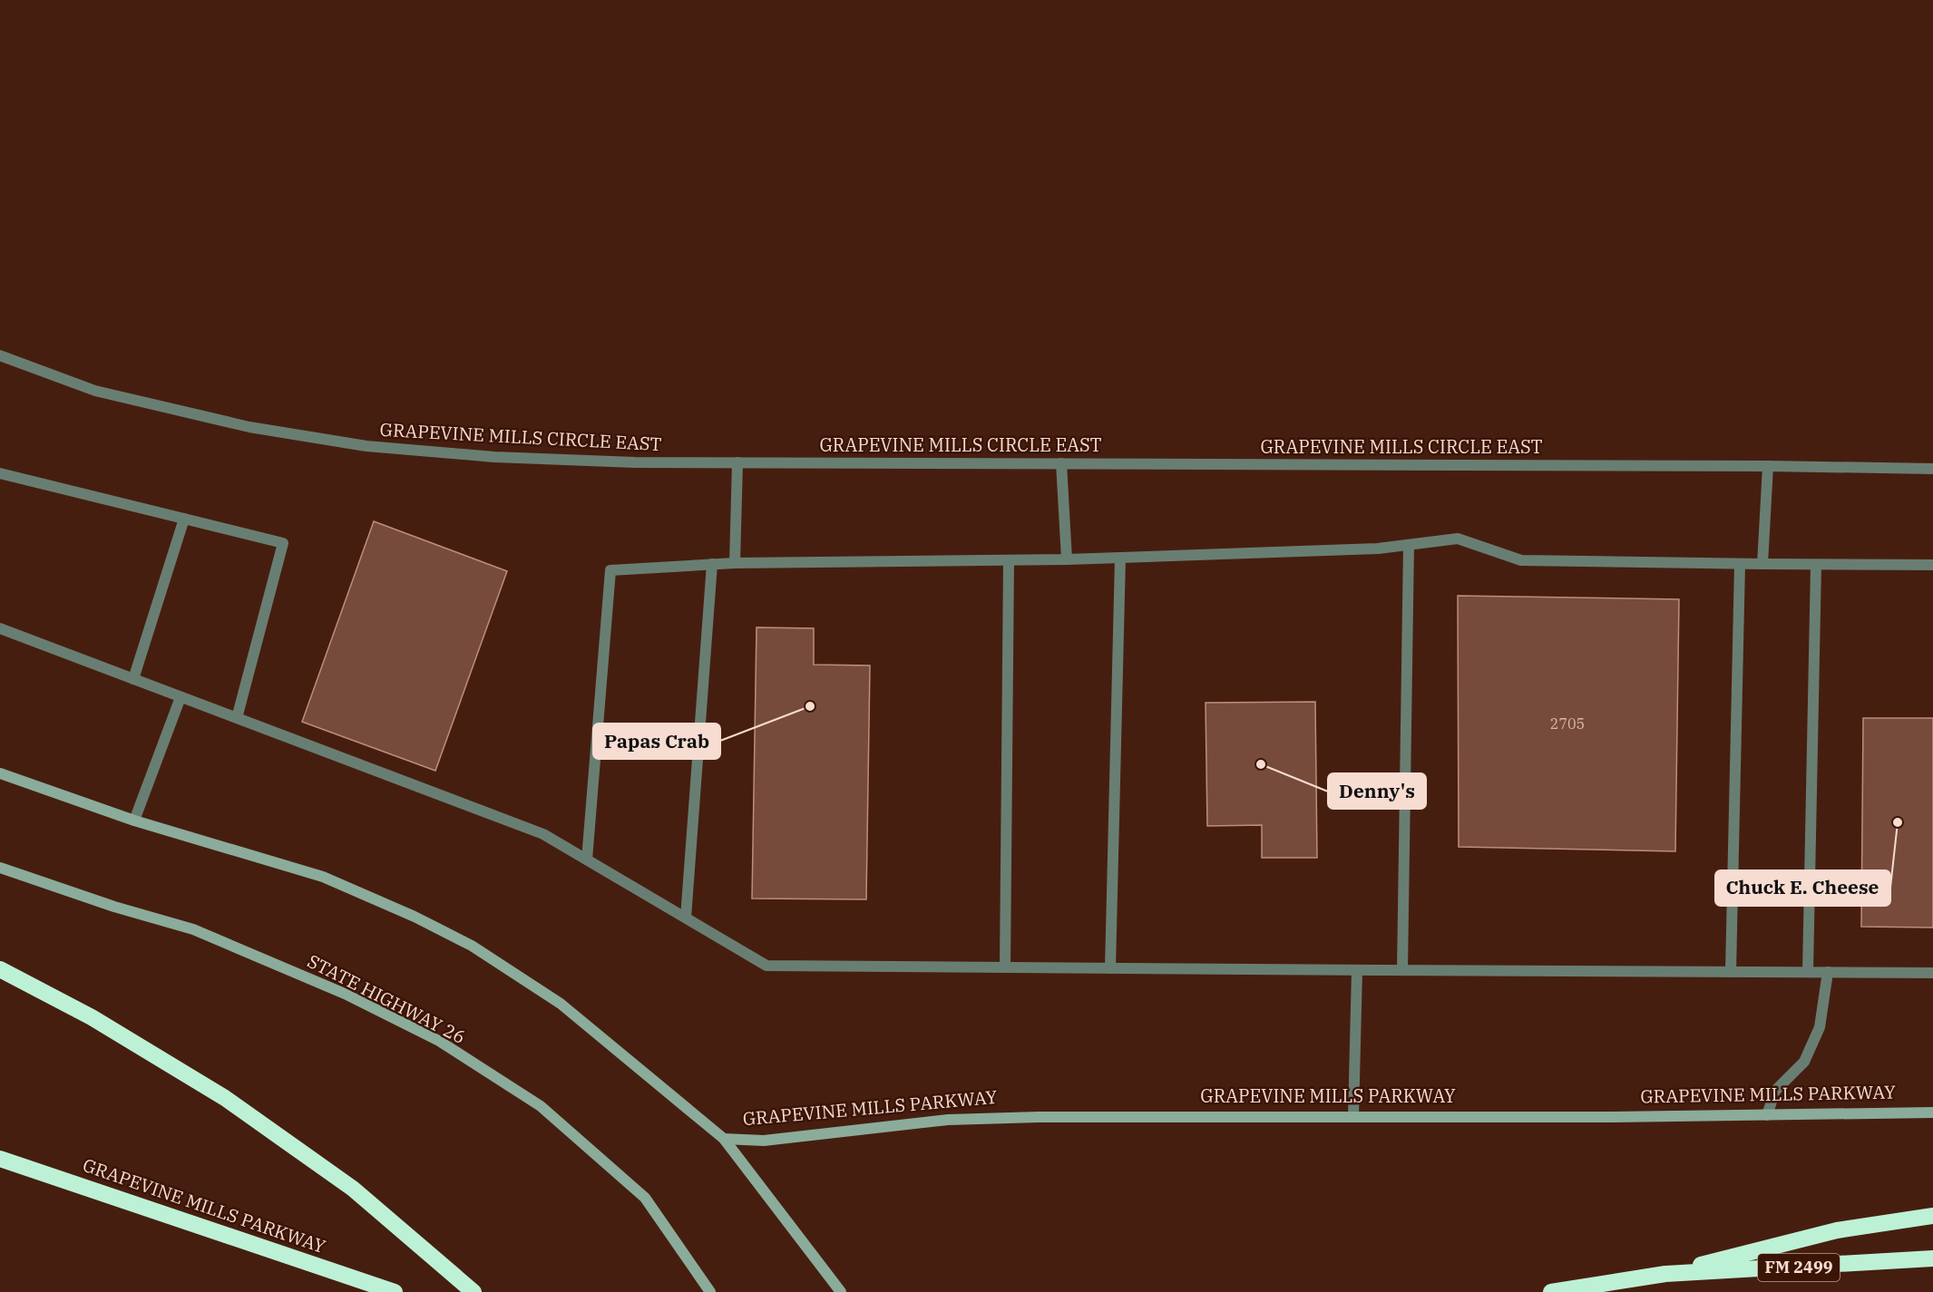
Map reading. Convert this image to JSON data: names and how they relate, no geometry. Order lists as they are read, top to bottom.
{
  "streets": {
    "highway": ["GRAPEVINE MILLS PARKWAY", "FM 2499"],
    "main road": ["STATE HIGHWAY 26"],
    "street": ["GRAPEVINE MILLS CIRCLE EAST"]
  },
  "places": ["Papas Crab", "Denny's", "Chuck E. Cheese"],
  "house_numbers": ["2705"]
}
